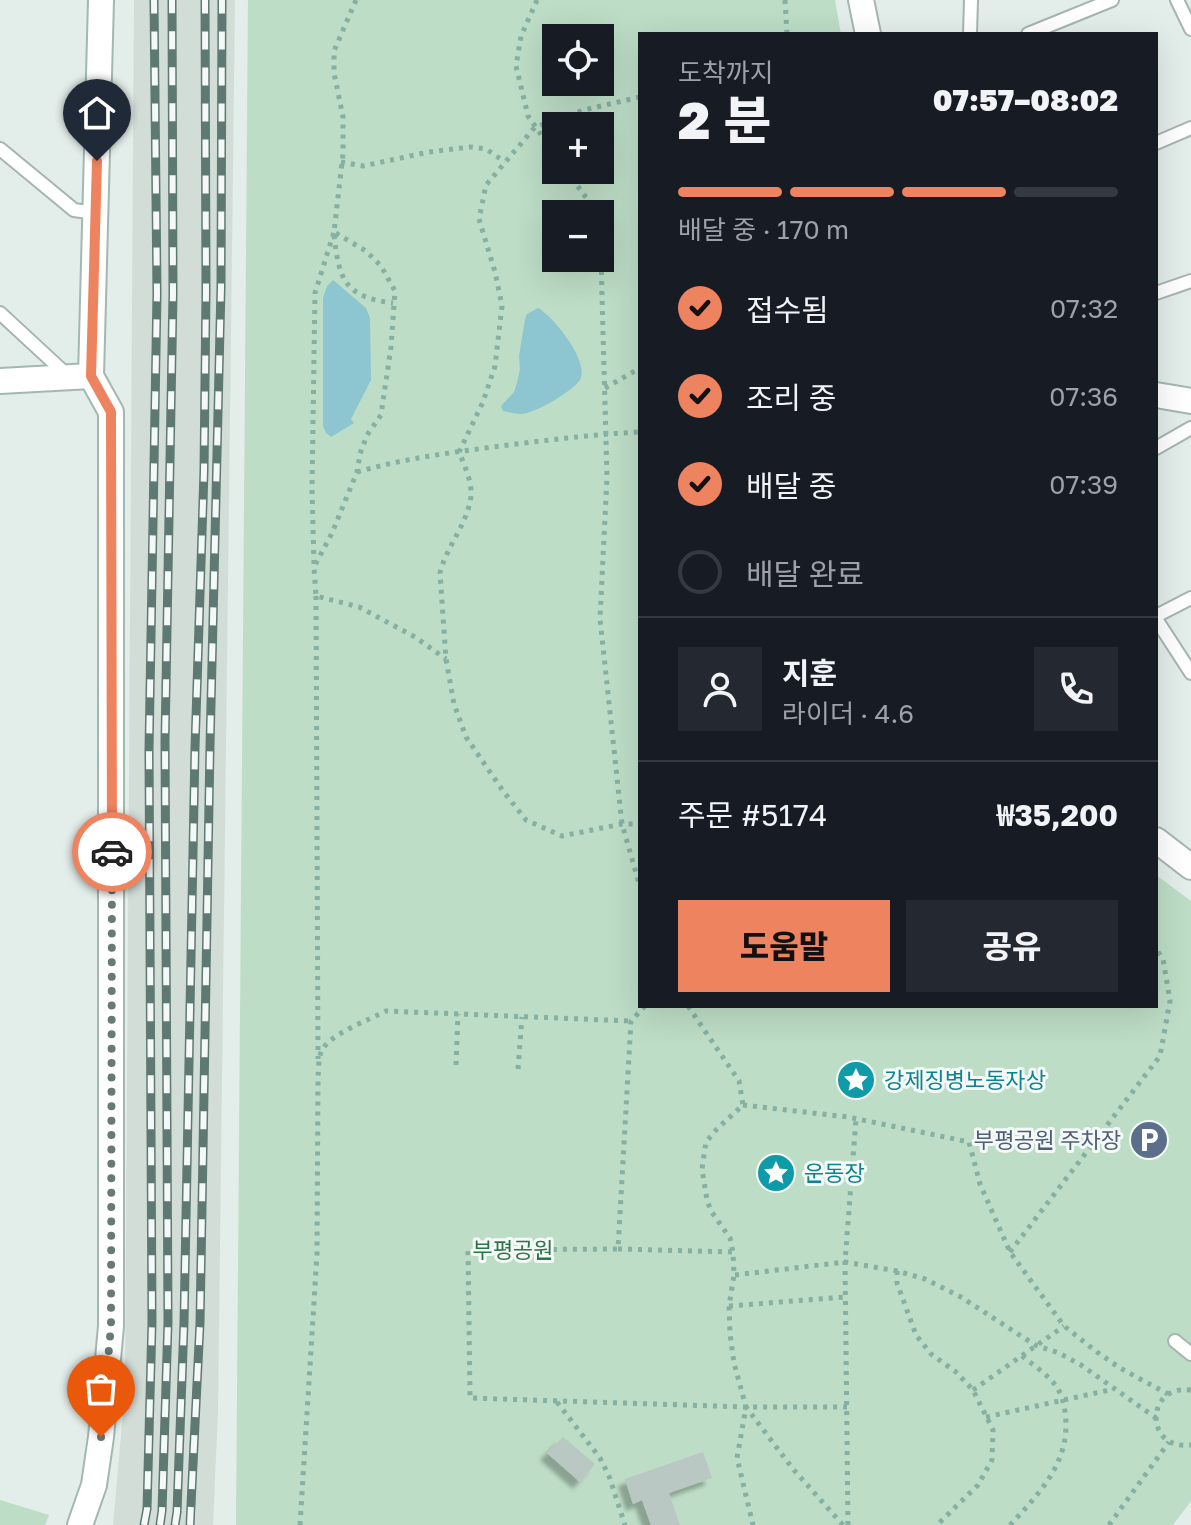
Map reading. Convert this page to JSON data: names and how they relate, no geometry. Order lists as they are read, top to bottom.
{
  "parks": ["부평공원"],
  "places": {
    "place": ["강제징병노동자상", "운동장"],
    "parking": ["부평공원 주차장"]
  },
  "page": {
    "map_buttons": ["+", "−"],
    "heading": ["2 분", "도착까지", "07:57–08:02"],
    "panel": [
      "지훈",
      "라이더 · 4.6",
      "주문 #5174",
      "₩35,200"
    ],
    "bar": "배달 중 · 170 m",
    "list": [
      ["접수됨", "07:32"],
      ["조리 중", "07:36"],
      ["배달 중", "07:39"],
      "배달 완료"
    ],
    "buttons": ["도움말", "공유"]
  }
}
